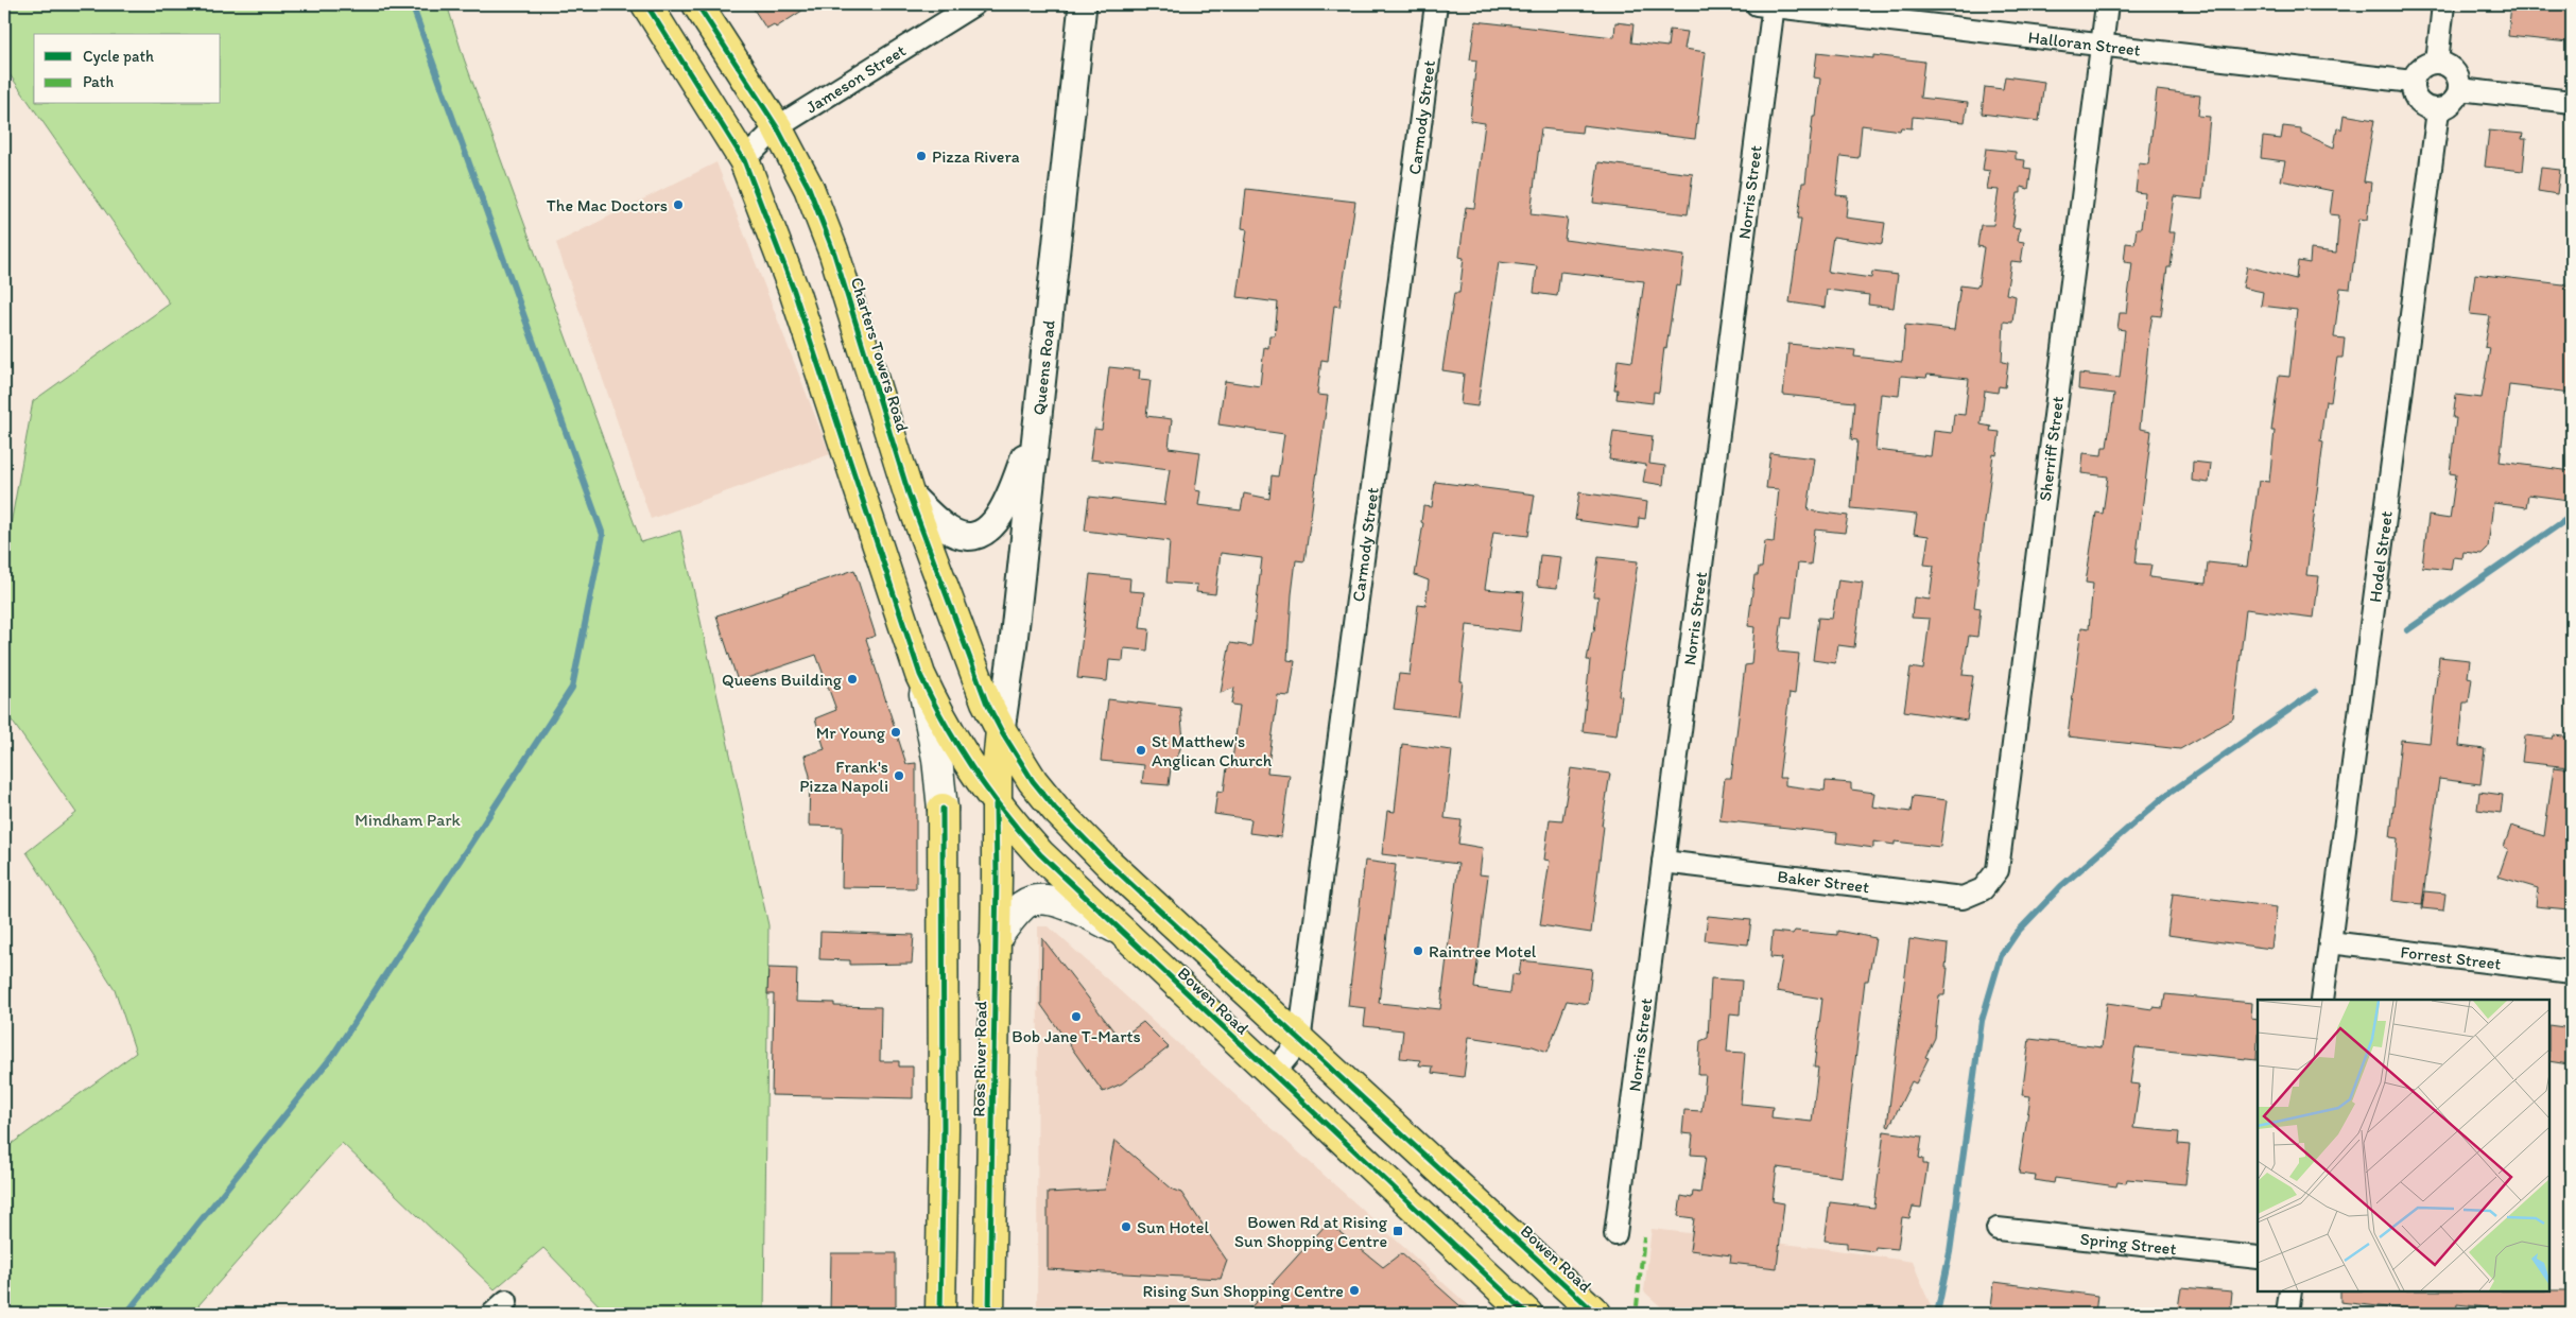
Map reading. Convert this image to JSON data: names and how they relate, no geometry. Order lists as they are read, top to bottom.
{
  "streets": {
    "main road": ["Charters Towers Road", "Bowen Road", "Ross River Road"],
    "street": [
      "Halloran Street",
      "Jameson Street",
      "Carmody Street",
      "Norris Street",
      "Queens Road",
      "Sherriff Street",
      "Hodel Street",
      "Baker Street",
      "Forrest Street",
      "Spring Street"
    ]
  },
  "crossings": [
    ["Halloran Street", "Norris Street"],
    ["Halloran Street", "Sherriff Street"],
    ["Halloran Street", "Hodel Street"],
    ["Jameson Street", "Charters Towers Road"],
    ["Carmody Street", "Bowen Road"],
    ["Norris Street", "Baker Street"],
    ["Charters Towers Road", "Queens Road"],
    ["Charters Towers Road", "Bowen Road"],
    ["Charters Towers Road", "Ross River Road"],
    ["Queens Road", "Bowen Road"],
    ["Queens Road", "Ross River Road"],
    ["Sherriff Street", "Baker Street"],
    ["Hodel Street", "Forrest Street"],
    ["Bowen Road", "Ross River Road"]
  ],
  "parks": ["Mindham Park"],
  "places": {
    "other": [
      "Pizza Rivera",
      "The Mac Doctors",
      "Queens Building",
      "Mr Young",
      "St Matthew's Anglican Church",
      "Frank's Pizza Napoli",
      "Raintree Motel",
      "Bob Jane T-Marts",
      "Sun Hotel",
      "Rising Sun Shopping Centre"
    ],
    "transit": ["Bowen Rd at Rising Sun Shopping Centre"]
  },
  "legend": ["Cycle path", "Path"]
}
